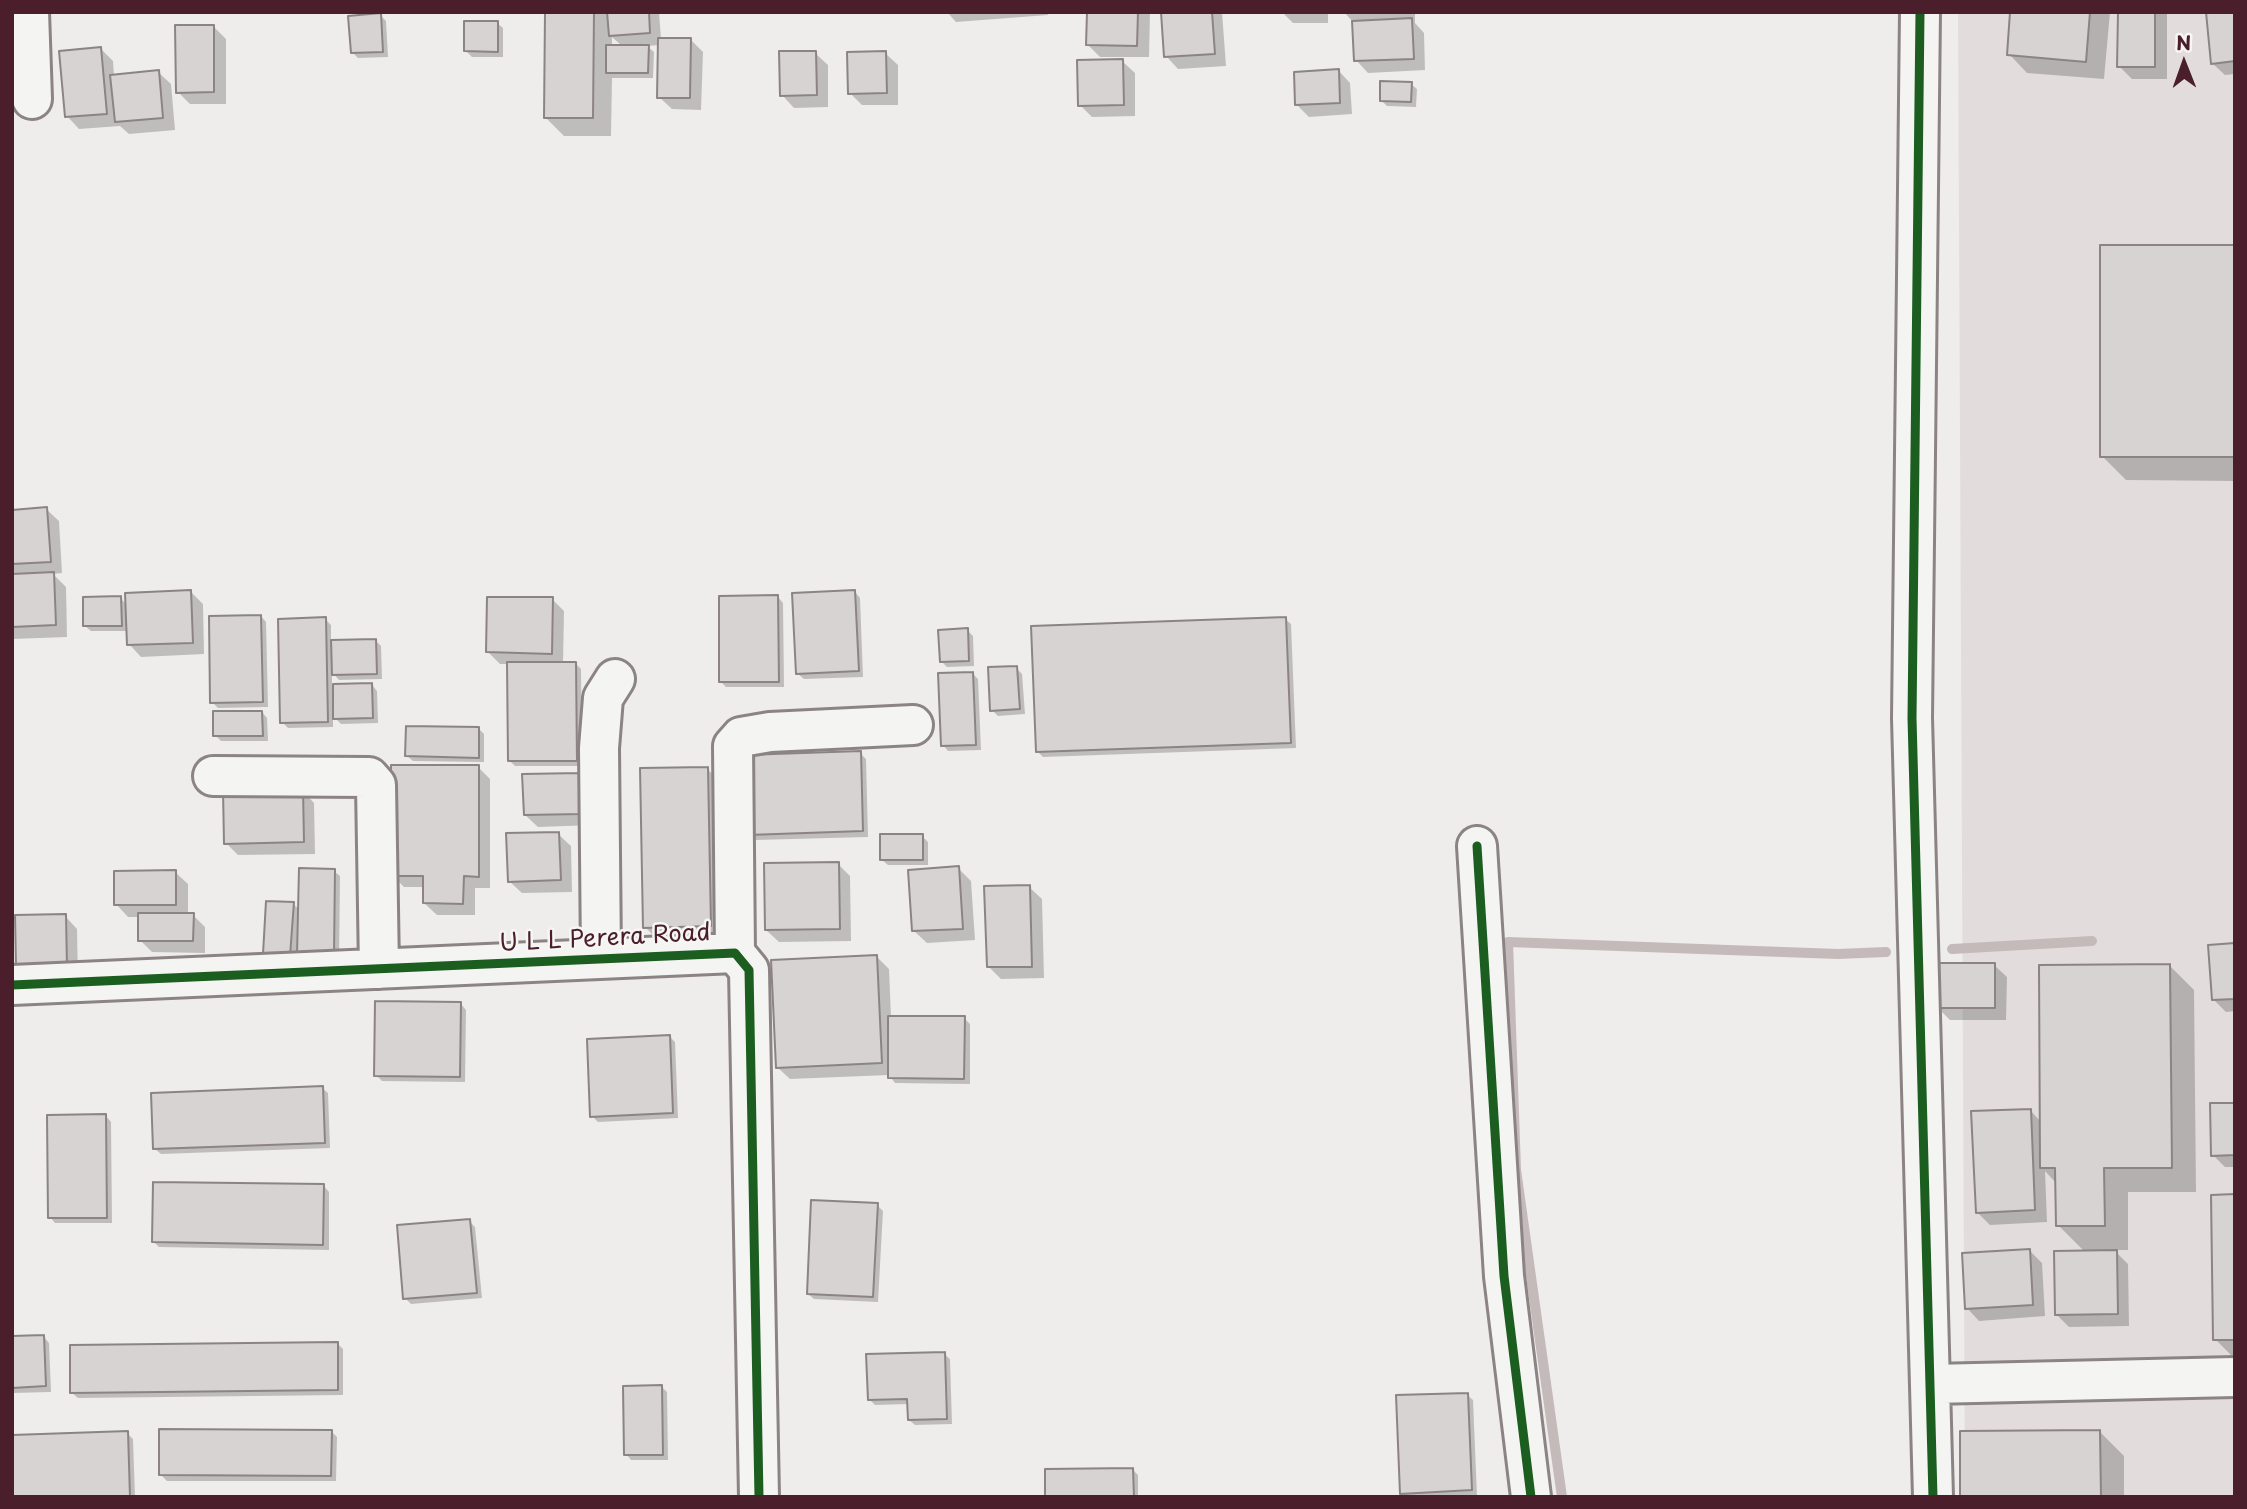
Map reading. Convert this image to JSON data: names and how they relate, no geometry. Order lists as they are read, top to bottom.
{
  "streets": {
    "street": ["U L L Perera Road"]
  },
  "north": "top"
}
